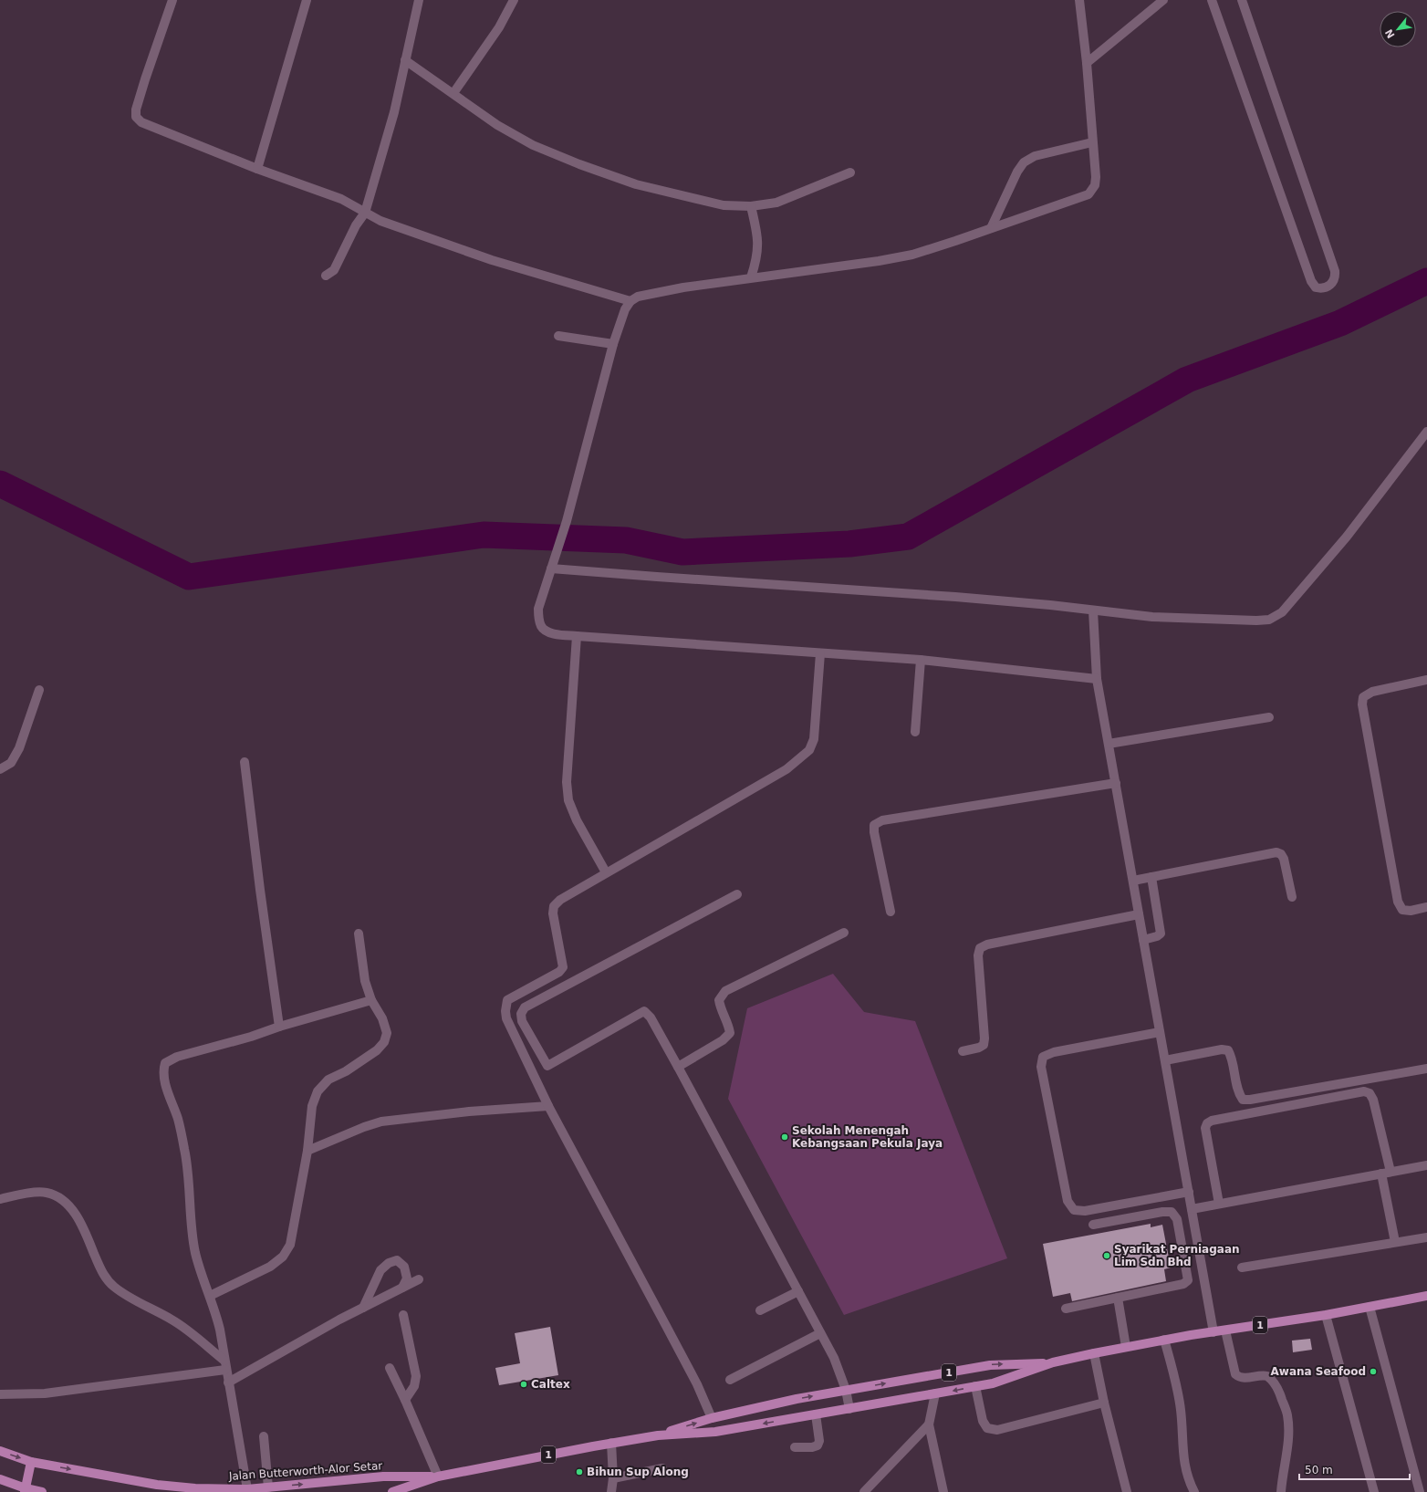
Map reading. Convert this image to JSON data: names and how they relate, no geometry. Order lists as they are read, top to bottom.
{
  "streets": {
    "main road": ["1", "Jalan Butterworth-Alor Setar"]
  },
  "crossings": [
    ["1", "Jalan Butterworth-Alor Setar"]
  ],
  "one_way": ["Jalan Butterworth-Alor Setar"],
  "places": [
    "Sekolah Menengah Kebangsaan Pekula Jaya",
    "Syarikat Perniagaan Lim Sdn Bhd",
    "Awana Seafood",
    "Caltex",
    "Bihun Sup Along"
  ],
  "scale_bar": "50 m",
  "north": "bottom left"
}
